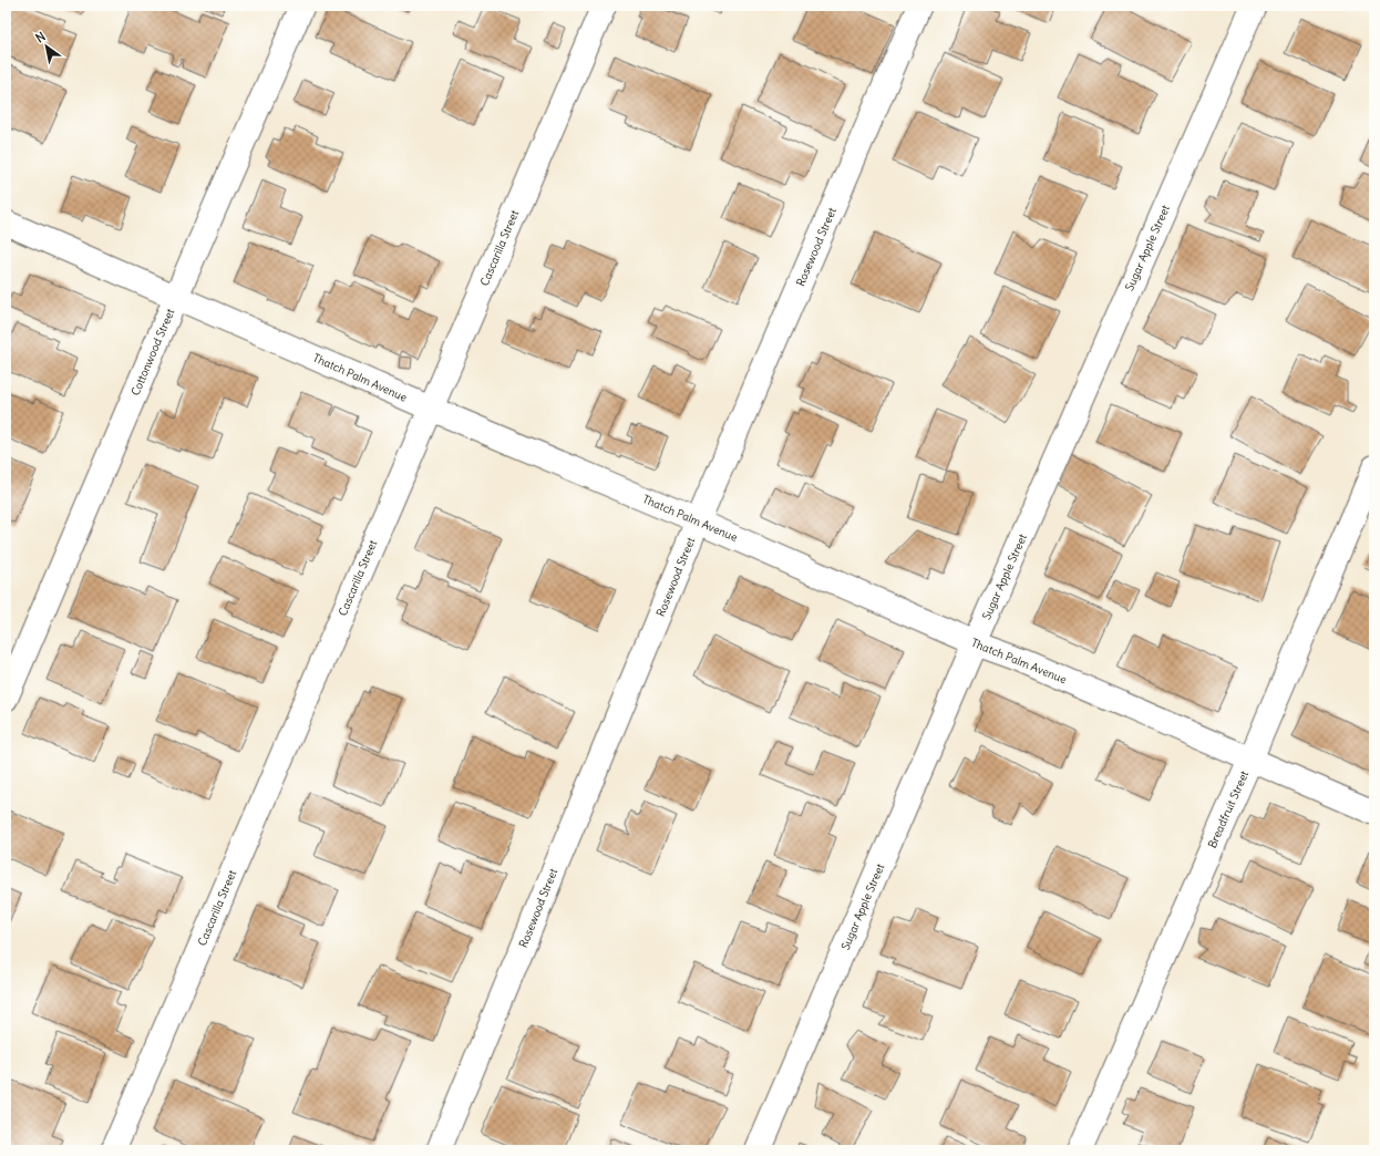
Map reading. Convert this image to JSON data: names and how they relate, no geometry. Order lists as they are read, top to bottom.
{
  "streets": {
    "street": [
      "Rosewood Street",
      "Cascarilla Street",
      "Sugar Apple Street",
      "Cottonwood Street",
      "Thatch Palm Avenue",
      "Breadfruit Street"
    ]
  },
  "crossings": [
    ["Rosewood Street", "Thatch Palm Avenue"],
    ["Cascarilla Street", "Thatch Palm Avenue"],
    ["Sugar Apple Street", "Thatch Palm Avenue"],
    ["Cottonwood Street", "Thatch Palm Avenue"],
    ["Thatch Palm Avenue", "Breadfruit Street"]
  ],
  "north": "top left"
}
